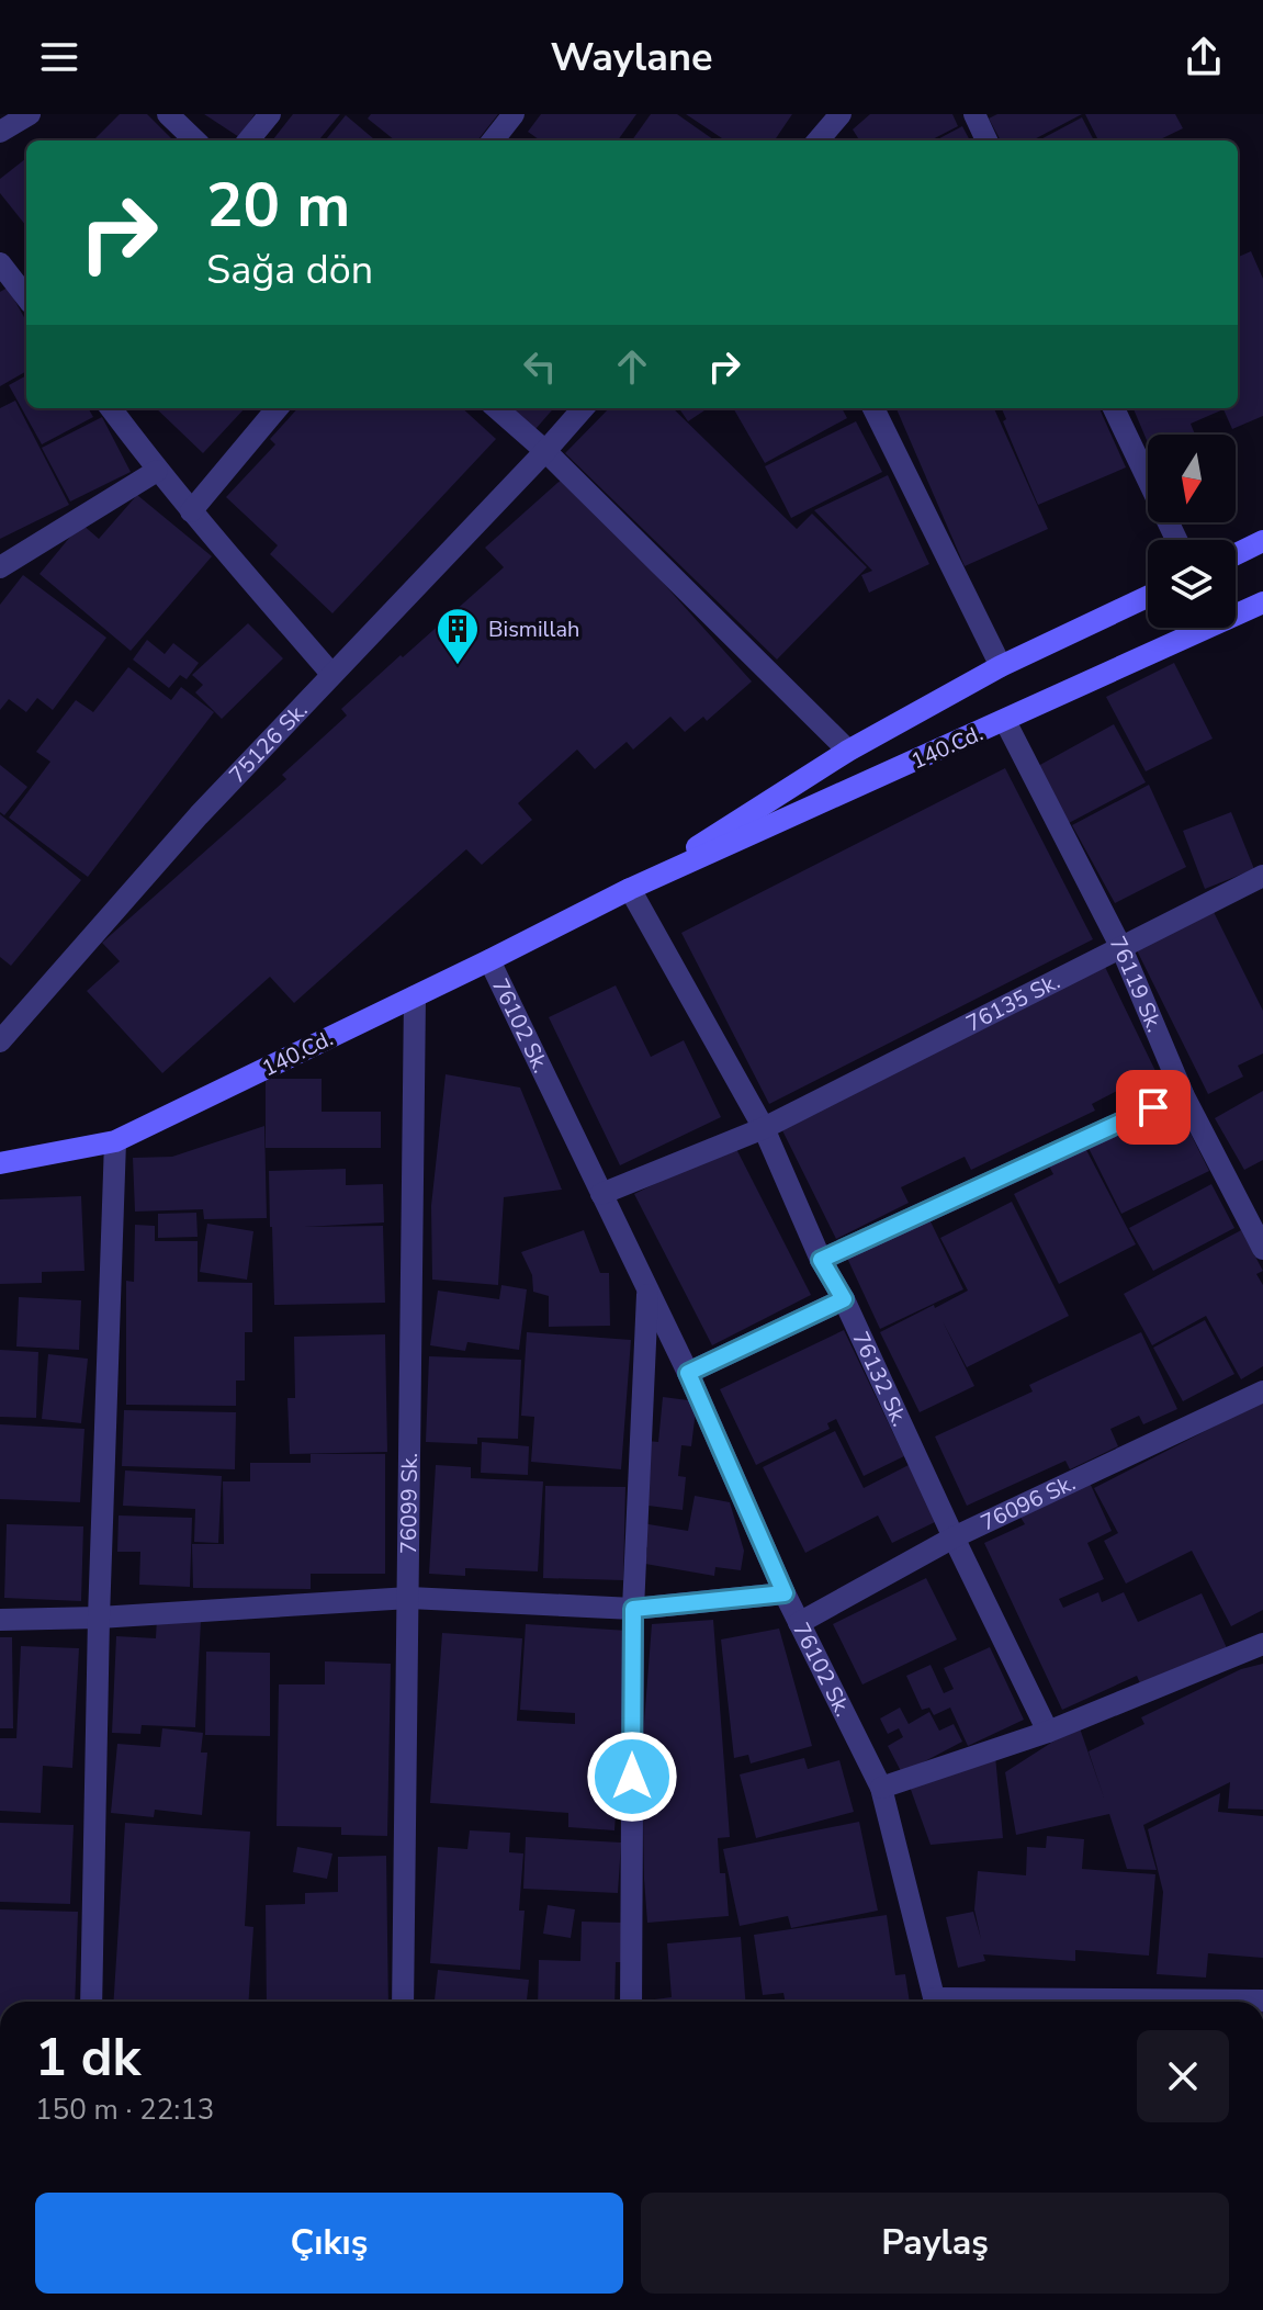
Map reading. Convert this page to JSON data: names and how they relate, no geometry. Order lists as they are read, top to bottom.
{
  "streets": {
    "street": [
      "75126 Sk.",
      "140.Cd.",
      "76119 Sk.",
      "76135 Sk.",
      "76102 Sk.",
      "76132 Sk.",
      "76096 Sk.",
      "76099 Sk."
    ]
  },
  "crossings": [
    ["140.Cd.", "76119 Sk."],
    ["140.Cd.", "76102 Sk."],
    ["140.Cd.", "76132 Sk."],
    ["140.Cd.", "76099 Sk."],
    ["76119 Sk.", "76135 Sk."],
    ["76135 Sk.", "76102 Sk."],
    ["76135 Sk.", "76132 Sk."],
    ["76102 Sk.", "76096 Sk."],
    ["76132 Sk.", "76096 Sk."]
  ],
  "places": {
    "building": ["Bismillah"]
  },
  "north": "bottom",
  "page": {
    "header": "Waylane",
    "turn": ["20 m", "Sağa dön"],
    "heading": ["1 dk", "150 m · 22:13"],
    "buttons": ["Çıkış", "Paylaş"]
  }
}
